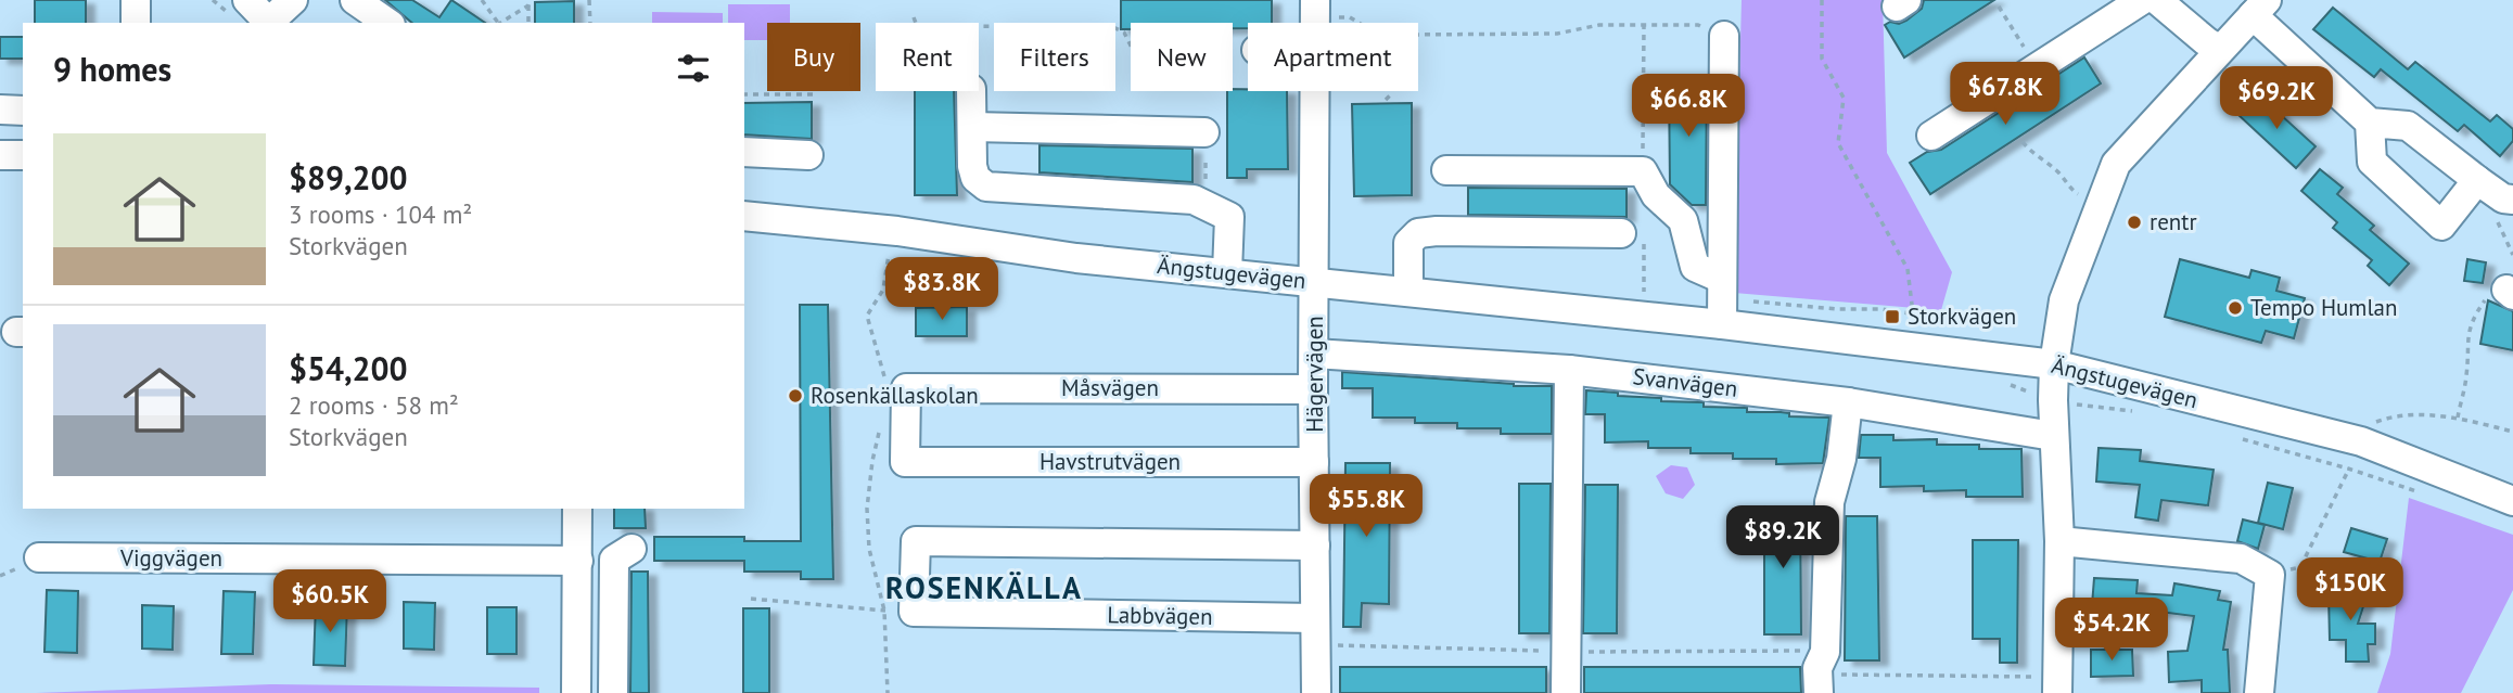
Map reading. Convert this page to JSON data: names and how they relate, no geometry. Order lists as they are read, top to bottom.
{
  "streets": {
    "street": [
      "Ängstugevägen",
      "Hägervägen",
      "Svanvägen",
      "Måsvägen",
      "Havstrutvägen",
      "Viggvägen",
      "Labbvägen"
    ]
  },
  "crossings": [
    ["Ängstugevägen", "Hägervägen"],
    ["Hägervägen", "Svanvägen"],
    ["Hägervägen", "Måsvägen"],
    ["Hägervägen", "Havstrutvägen"],
    ["Hägervägen", "Labbvägen"],
    ["Måsvägen", "Havstrutvägen"]
  ],
  "districts": ["ROSENKÄLLA"],
  "places": {
    "other": ["rentr", "Tempo Humlan", "Rosenkällaskolan"],
    "transit": ["Storkvägen"]
  },
  "page": {
    "chip": [
      "Buy",
      "Rent",
      "Filters",
      "New",
      "Apartment"
    ],
    "heading": "9 homes",
    "price": [
      "$67.8K",
      "$69.2K",
      "$66.8K",
      "$83.8K",
      "$55.8K",
      "$89.2K",
      "$150K",
      "$60.5K",
      "$54.2K"
    ],
    "list": [
      {
        "name": "$89,200",
        "note": "3 rooms · 104 m² · Storkvägen"
      },
      {
        "name": "$54,200",
        "note": "2 rooms · 58 m² · Storkvägen"
      }
    ]
  }
}
